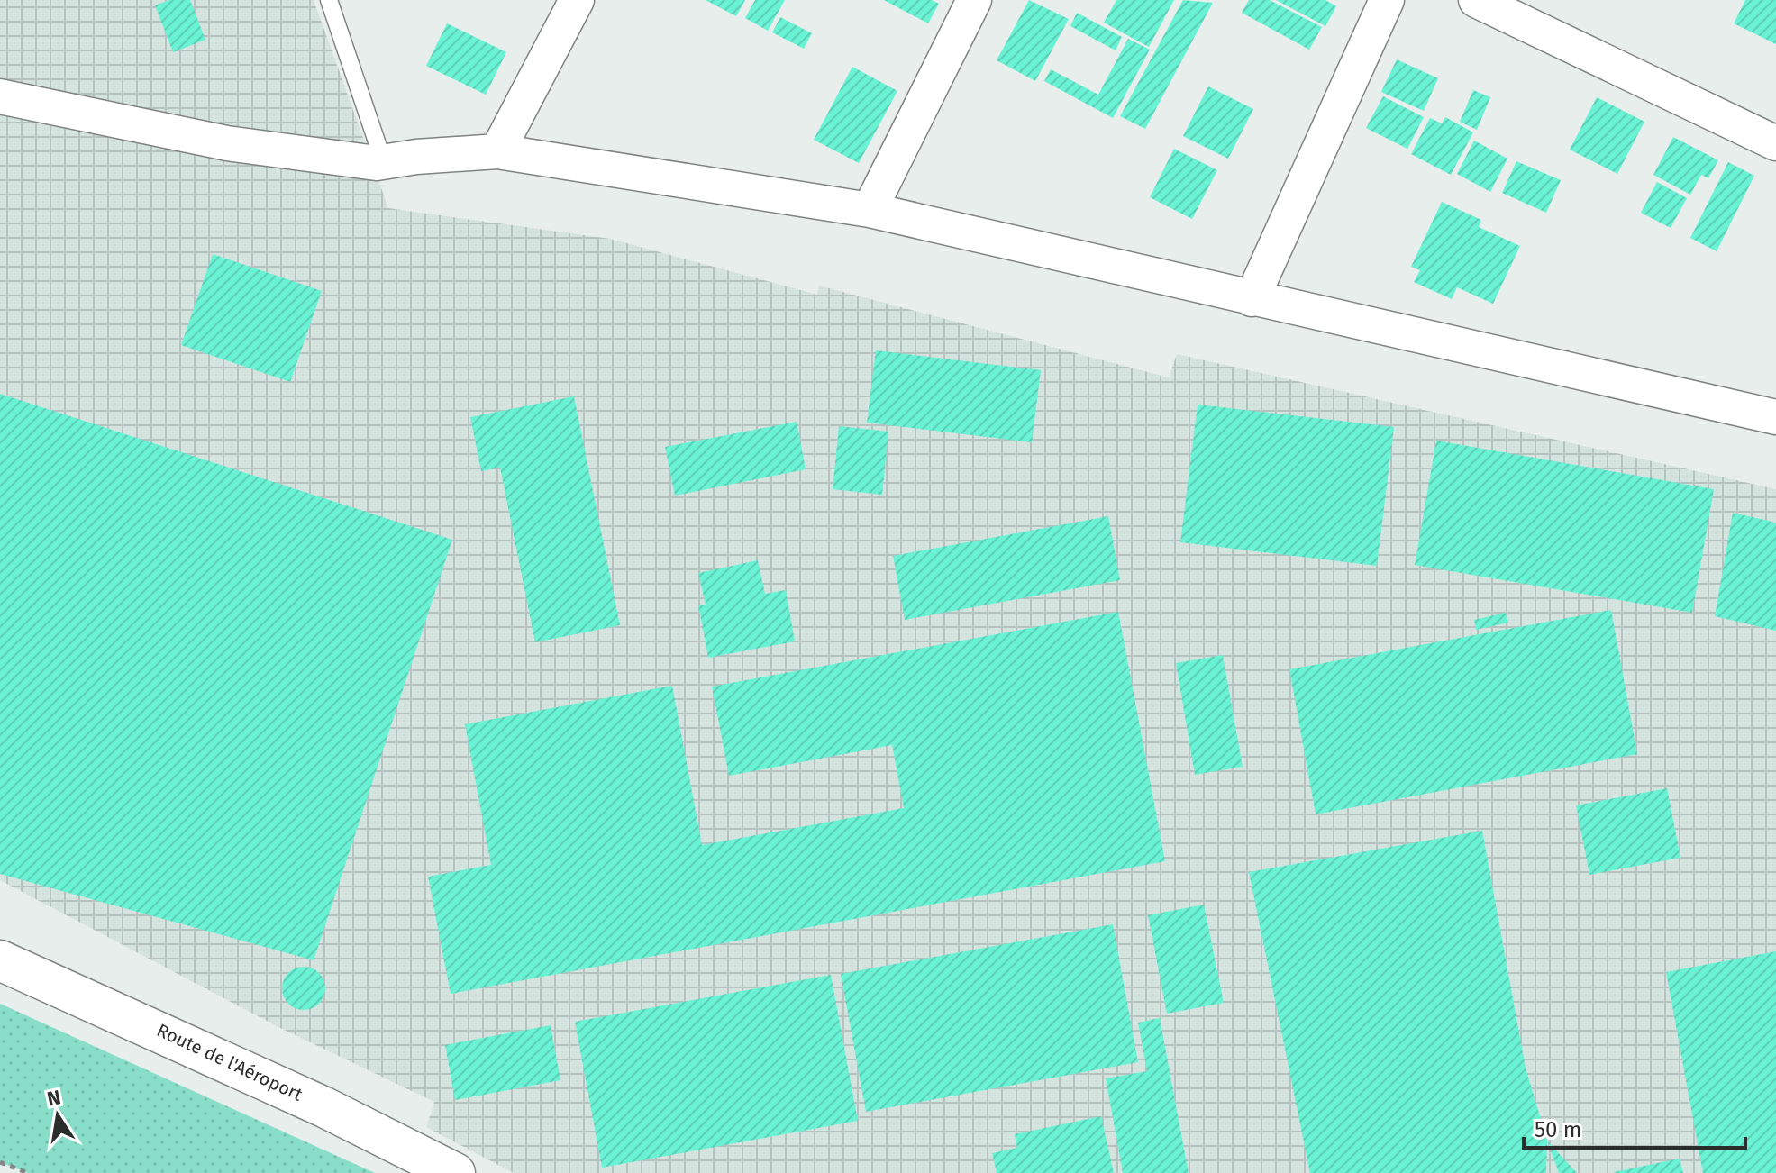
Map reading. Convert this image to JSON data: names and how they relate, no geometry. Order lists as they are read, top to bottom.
{
  "streets": {
    "main road": ["Route de l'Aéroport"]
  },
  "scale_bar": "50 m",
  "north": "top"
}
